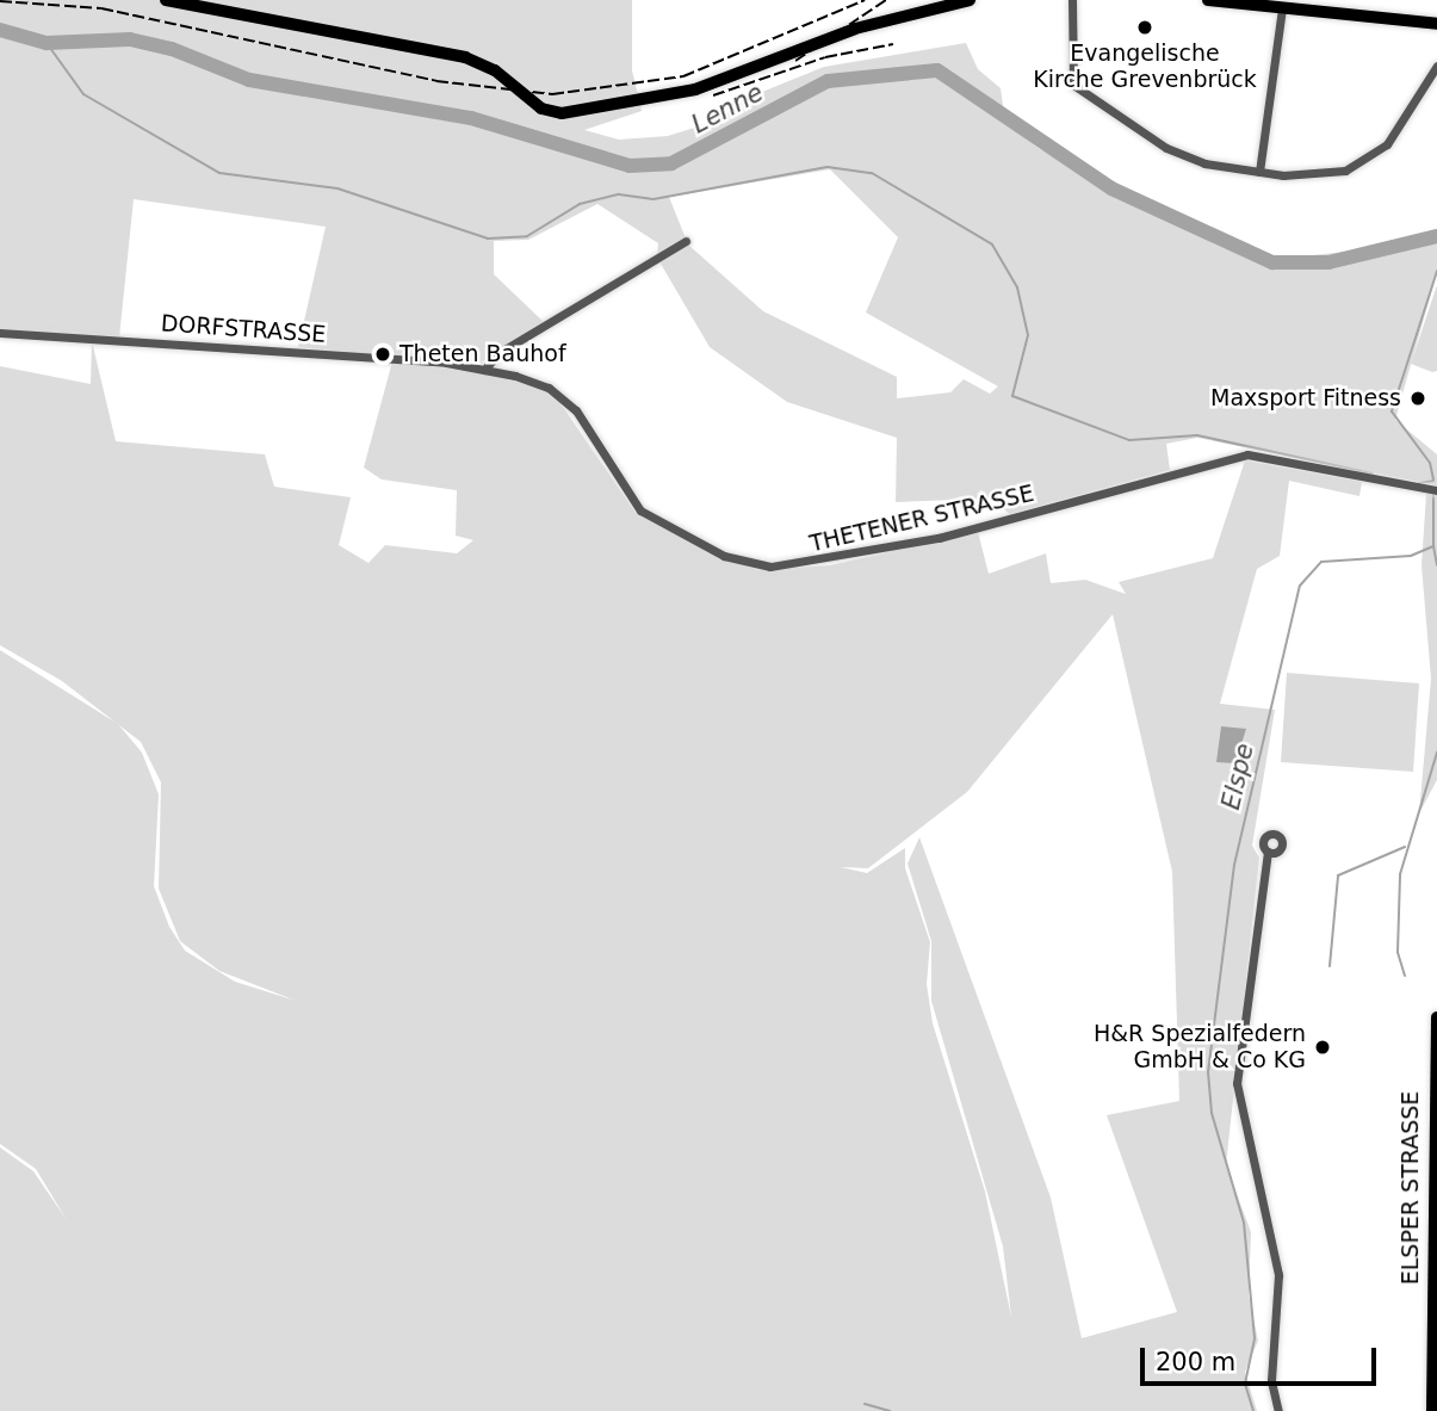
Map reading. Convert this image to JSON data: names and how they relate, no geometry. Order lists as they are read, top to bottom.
{
  "streets": {
    "main road": ["ELSPER STRASSE"],
    "street": ["DORFSTRASSE", "THETENER STRASSE"]
  },
  "crossings": [
    ["DORFSTRASSE", "THETENER STRASSE"]
  ],
  "water": ["Lenne", "Elspe"],
  "places": [
    "Evangelische Kirche Grevenbrück",
    "Theten Bauhof",
    "Maxsport Fitness",
    "H&R Spezialfedern GmbH & Co KG"
  ],
  "scale_bar": "200 m"
}
